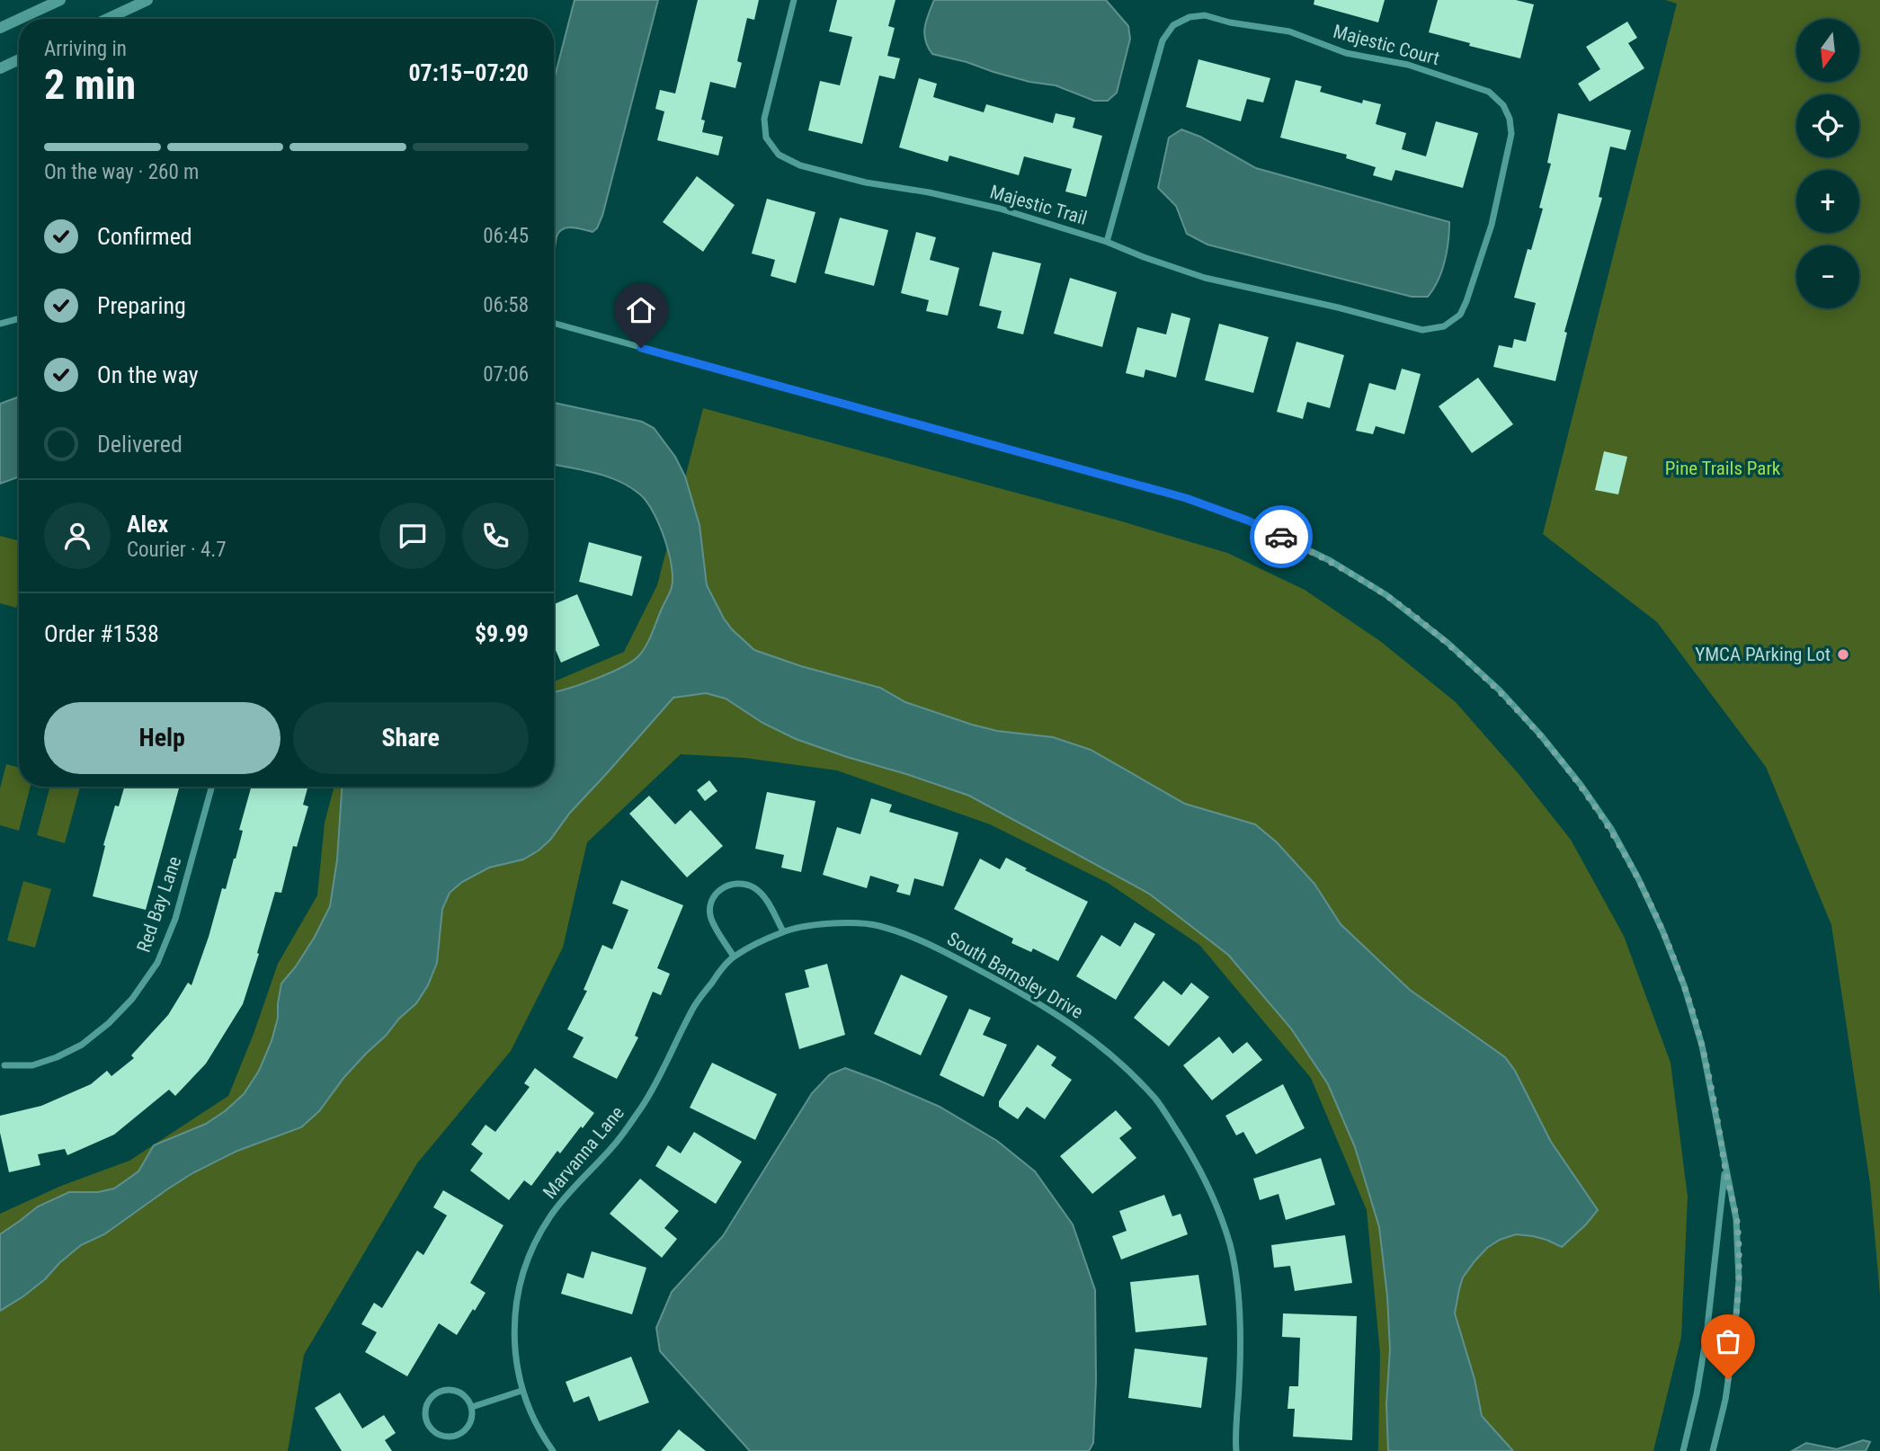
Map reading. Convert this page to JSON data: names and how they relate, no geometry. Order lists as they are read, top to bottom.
{
  "streets": {
    "street": [
      "Majestic Court",
      "Majestic Trail",
      "Red Bay Lane",
      "South Barnsley Drive",
      "Marvanna Lane"
    ]
  },
  "crossings": [
    ["Majestic Court", "Majestic Trail"],
    ["South Barnsley Drive", "Marvanna Lane"]
  ],
  "parks": ["Pine Trails Park"],
  "places": ["YMCA PArking Lot"],
  "north": "bottom",
  "page": {
    "map_buttons": ["+", "−"],
    "heading": ["2 min", "Arriving in", "07:15–07:20"],
    "panel": [
      "Alex",
      "Courier · 4.7",
      "Order #1538",
      "$9.99"
    ],
    "bar": "On the way · 260 m",
    "list": [
      ["Confirmed", "06:45"],
      ["Preparing", "06:58"],
      ["On the way", "07:06"],
      "Delivered"
    ],
    "buttons": ["Help", "Share"]
  }
}
